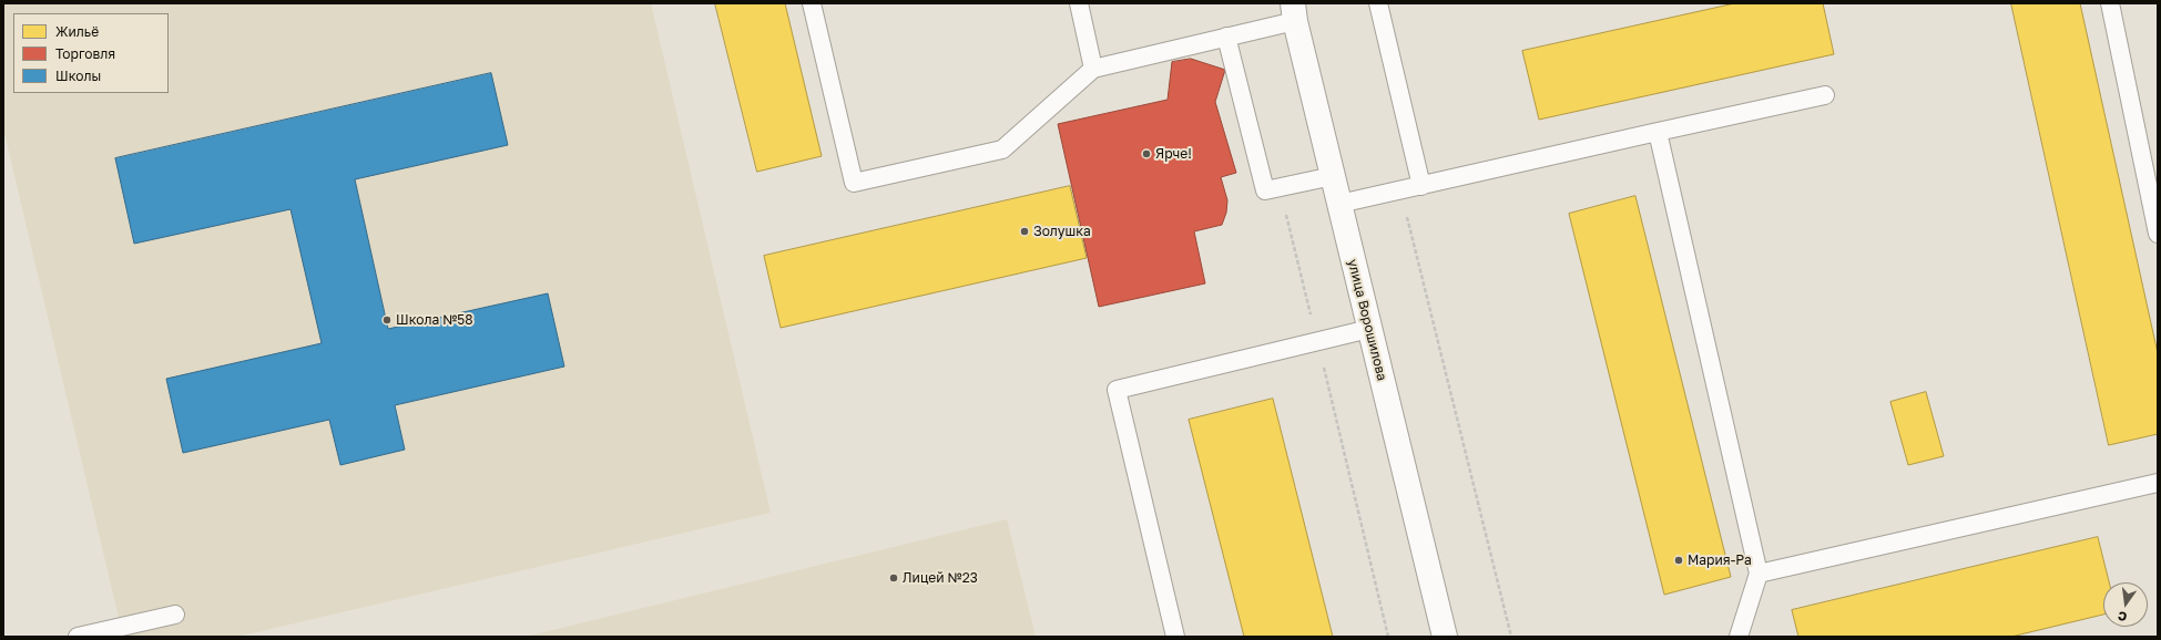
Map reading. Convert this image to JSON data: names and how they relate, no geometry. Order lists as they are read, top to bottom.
{
  "streets": {
    "street": ["улица Ворошилова"]
  },
  "places": [
    "Ярче!",
    "Золушка",
    "Школа №58",
    "Мария-Ра",
    "Лицей №23"
  ],
  "legend": ["Жильё", "Торговля", "Школы"],
  "north": "bottom"
}
